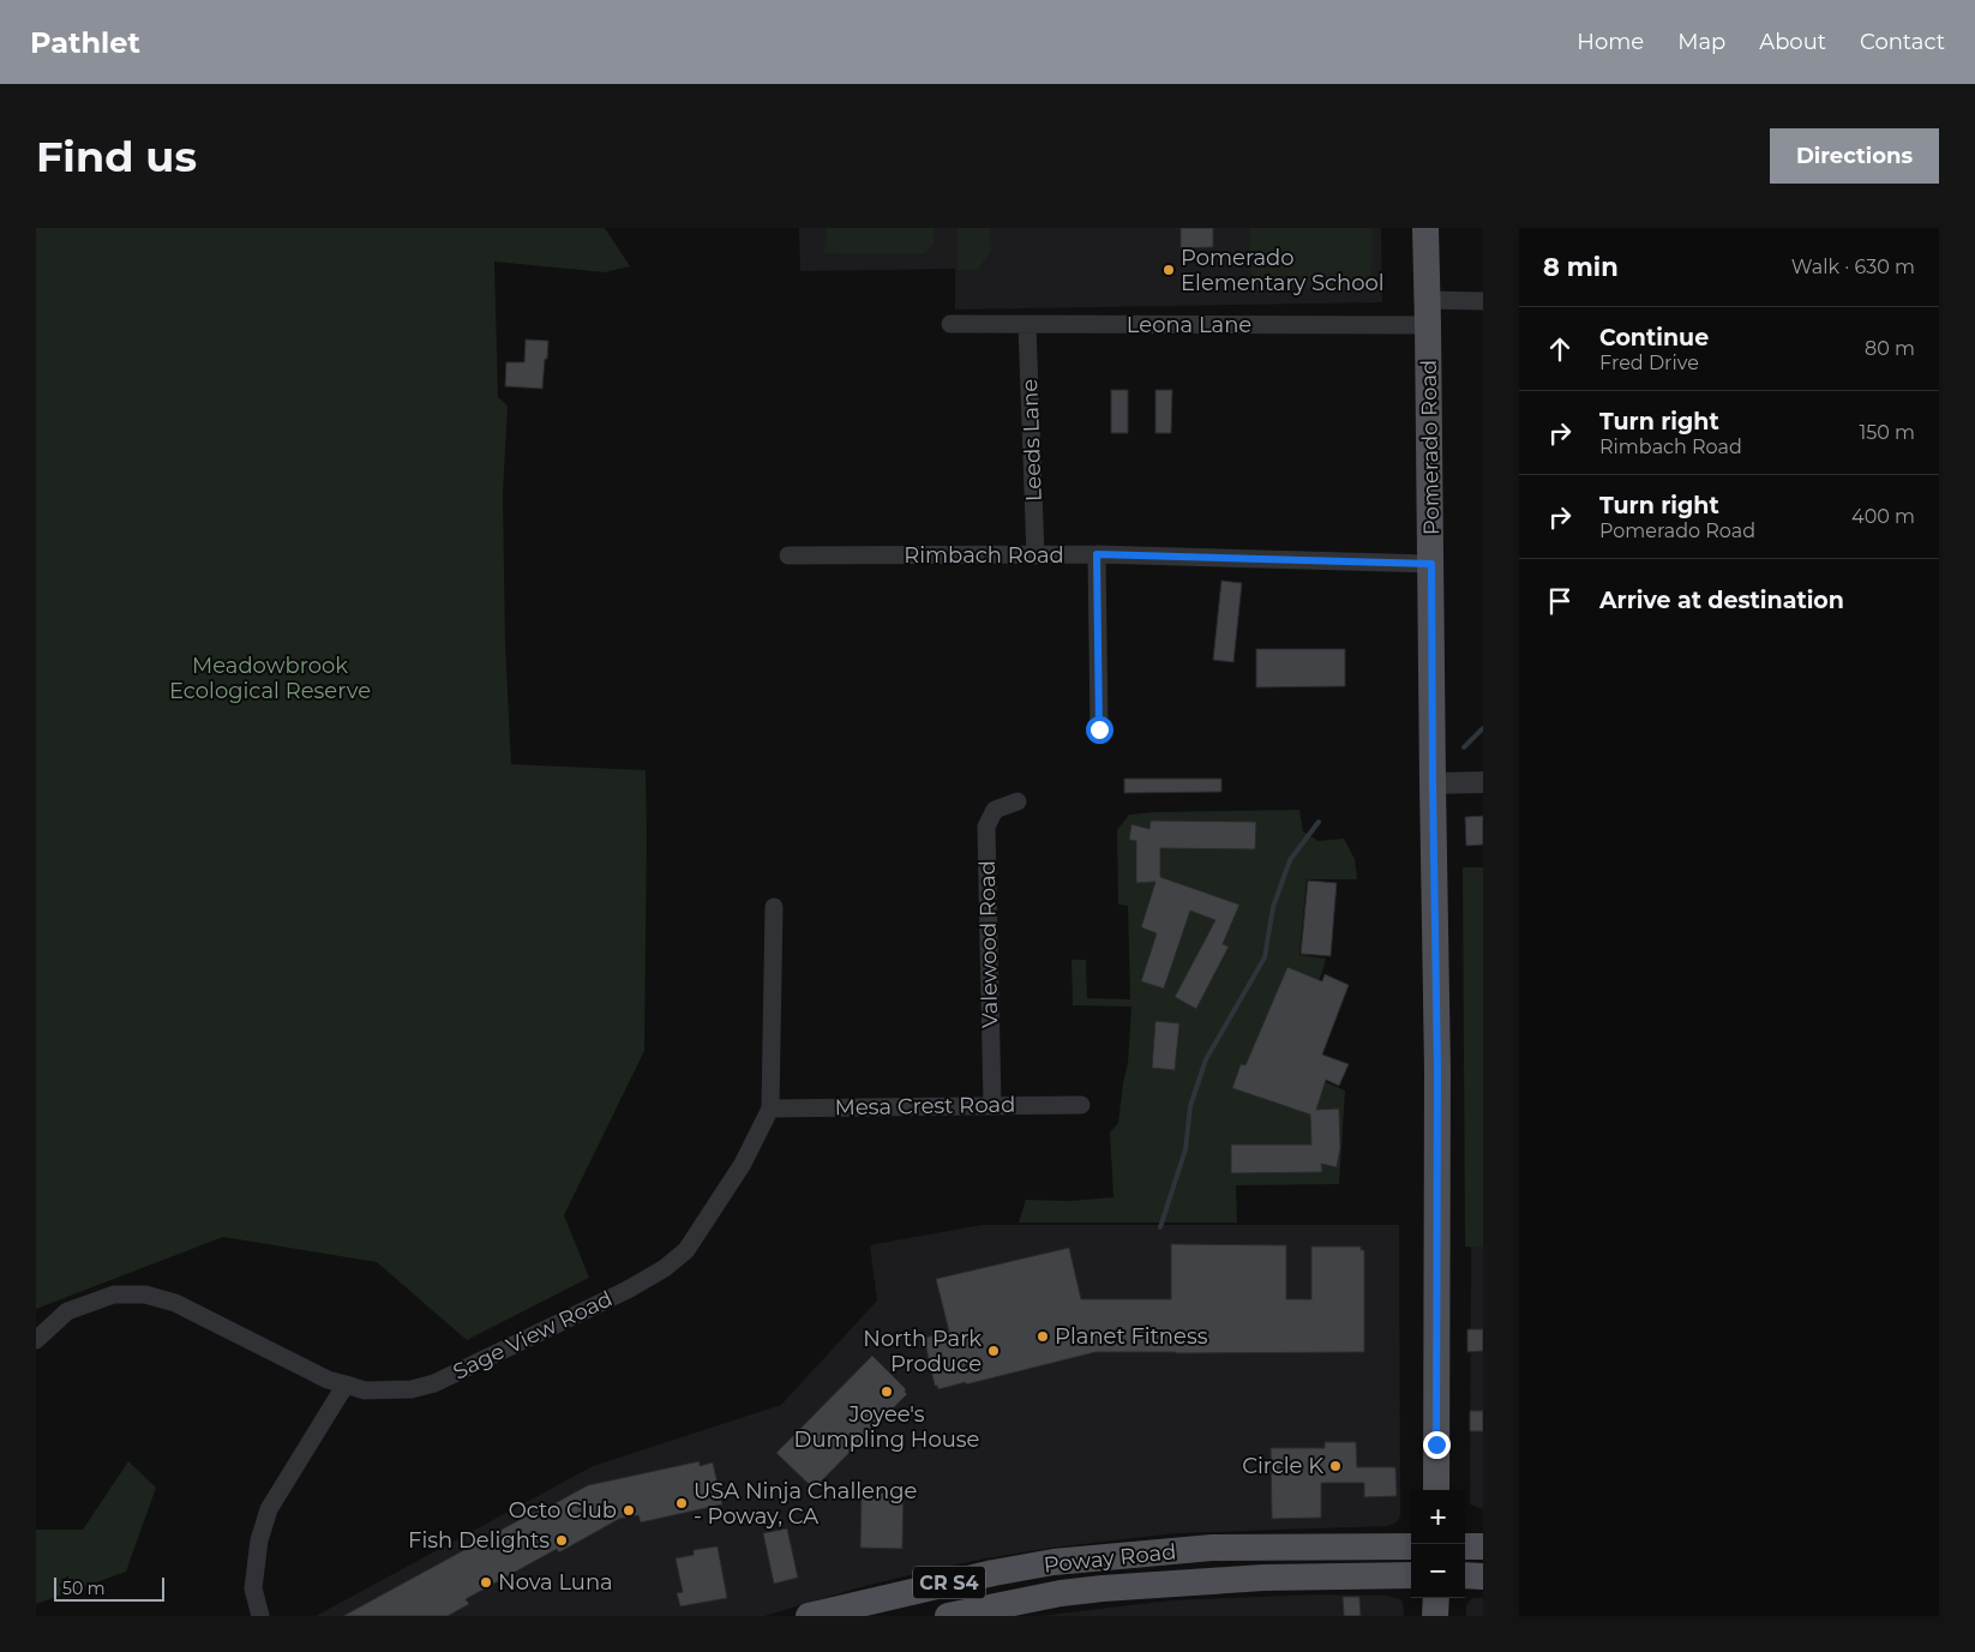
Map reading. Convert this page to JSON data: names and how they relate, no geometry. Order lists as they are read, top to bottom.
{
  "streets": {
    "main road": ["Pomerado Road", "Poway Road", "CR S4"],
    "street": [
      "Leona Lane",
      "Leeds Lane",
      "Rimbach Road",
      "Valewood Road",
      "Mesa Crest Road",
      "Sage View Road"
    ]
  },
  "crossings": [
    ["Leona Lane", "Leeds Lane"],
    ["Leona Lane", "Pomerado Road"],
    ["Leeds Lane", "Rimbach Road"],
    ["Pomerado Road", "Rimbach Road"],
    ["Valewood Road", "Mesa Crest Road"],
    ["Mesa Crest Road", "Sage View Road"]
  ],
  "parks": ["Meadowbrook Ecological Reserve"],
  "places": [
    "Pomerado Elementary School",
    "Planet Fitness",
    "North Park Produce",
    "Joyee's Dumpling House",
    "Circle K",
    "USA Ninja Challenge - Poway, CA",
    "Octo Club",
    "Fish Delights",
    "Nova Luna"
  ],
  "scale_bar": "50 m",
  "page": {
    "header": "Pathlet",
    "nav": [
      "Home",
      "Map",
      "About",
      "Contact"
    ],
    "buttons": "Directions",
    "title": "Find us",
    "heading": ["8 min", "Walk · 630 m"],
    "list": [
      ["Continue", "Fred Drive", "80 m"],
      ["Turn right", "Rimbach Road", "150 m"],
      ["Turn right", "Pomerado Road", "400 m"],
      "Arrive at destination"
    ],
    "map_buttons": ["+", "−"],
    "scale": "50 m"
  }
}
